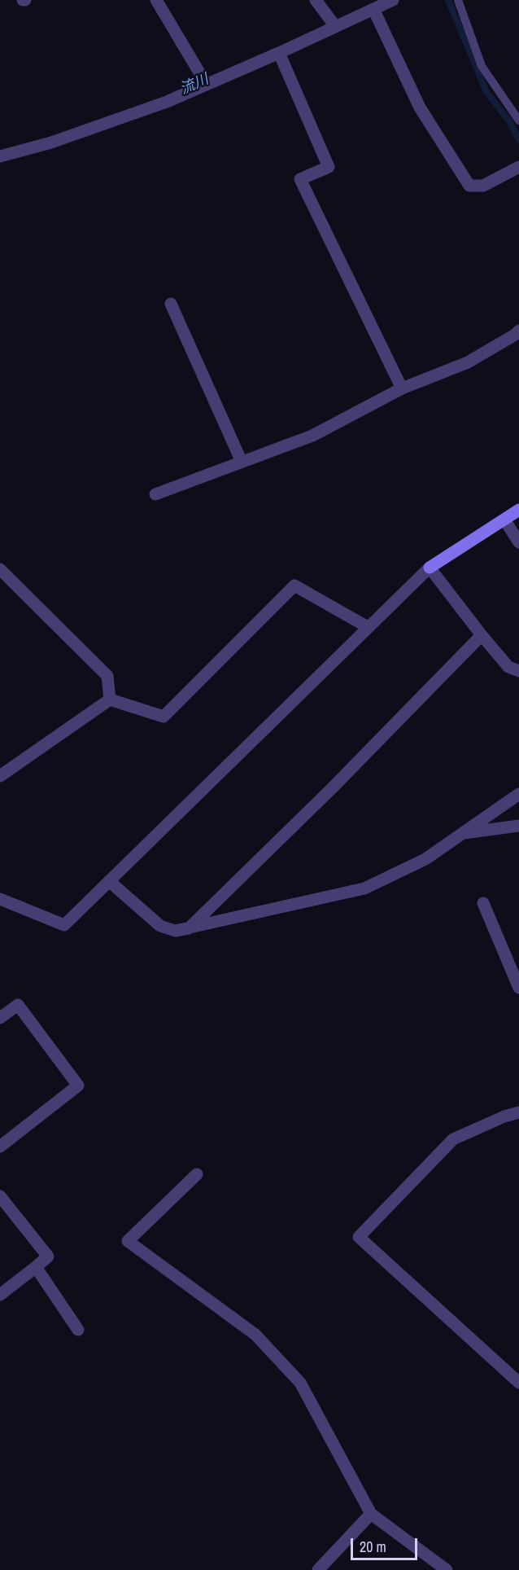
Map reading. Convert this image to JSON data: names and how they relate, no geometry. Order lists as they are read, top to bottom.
{
  "water": ["流川"],
  "scale_bar": "20 m"
}
